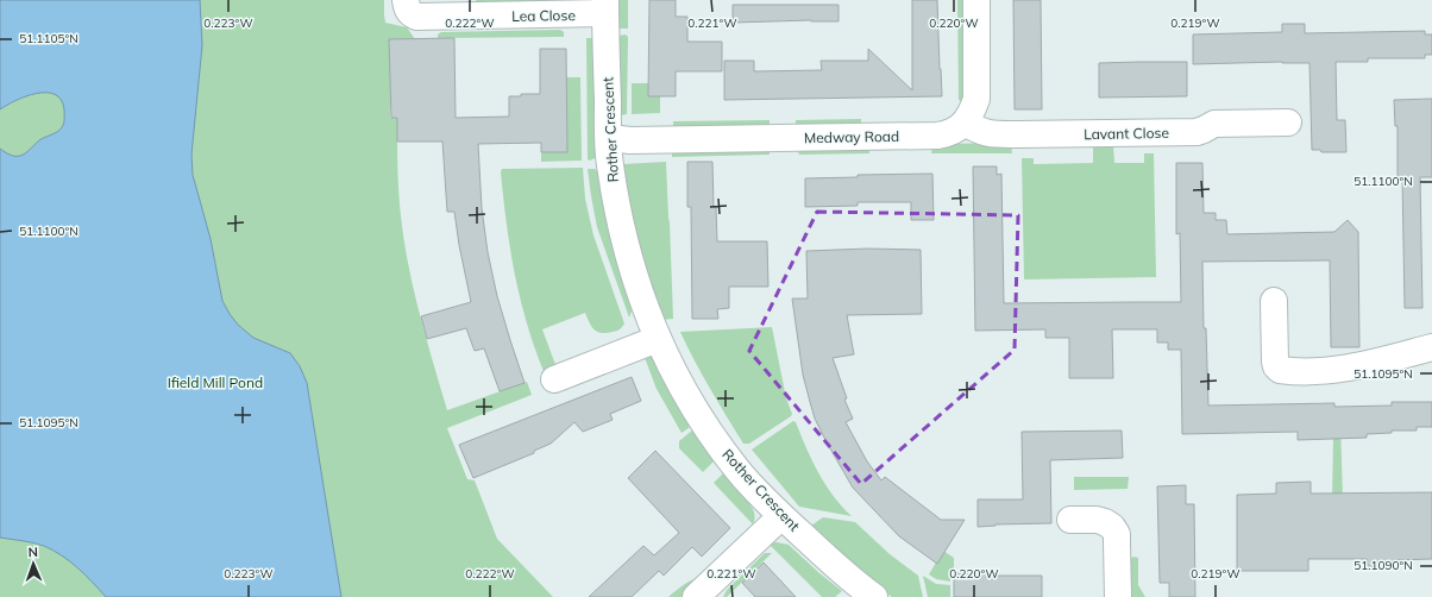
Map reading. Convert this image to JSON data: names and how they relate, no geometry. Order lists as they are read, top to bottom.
{
  "streets": {
    "street": [
      "Lea Close",
      "Rother Crescent",
      "Lavant Close",
      "Medway Road"
    ]
  },
  "crossings": [
    ["Lea Close", "Rother Crescent"],
    ["Rother Crescent", "Medway Road"],
    ["Lavant Close", "Medway Road"]
  ],
  "parks": ["Ifield Mill Pond"],
  "north": "top",
  "coordinates": [
    "0.223°W",
    "0.222°W",
    "0.221°W",
    "0.220°W",
    "0.219°W",
    "51.1105°N",
    "51.1100°N",
    "51.1095°N",
    "51.1090°N"
  ]
}
